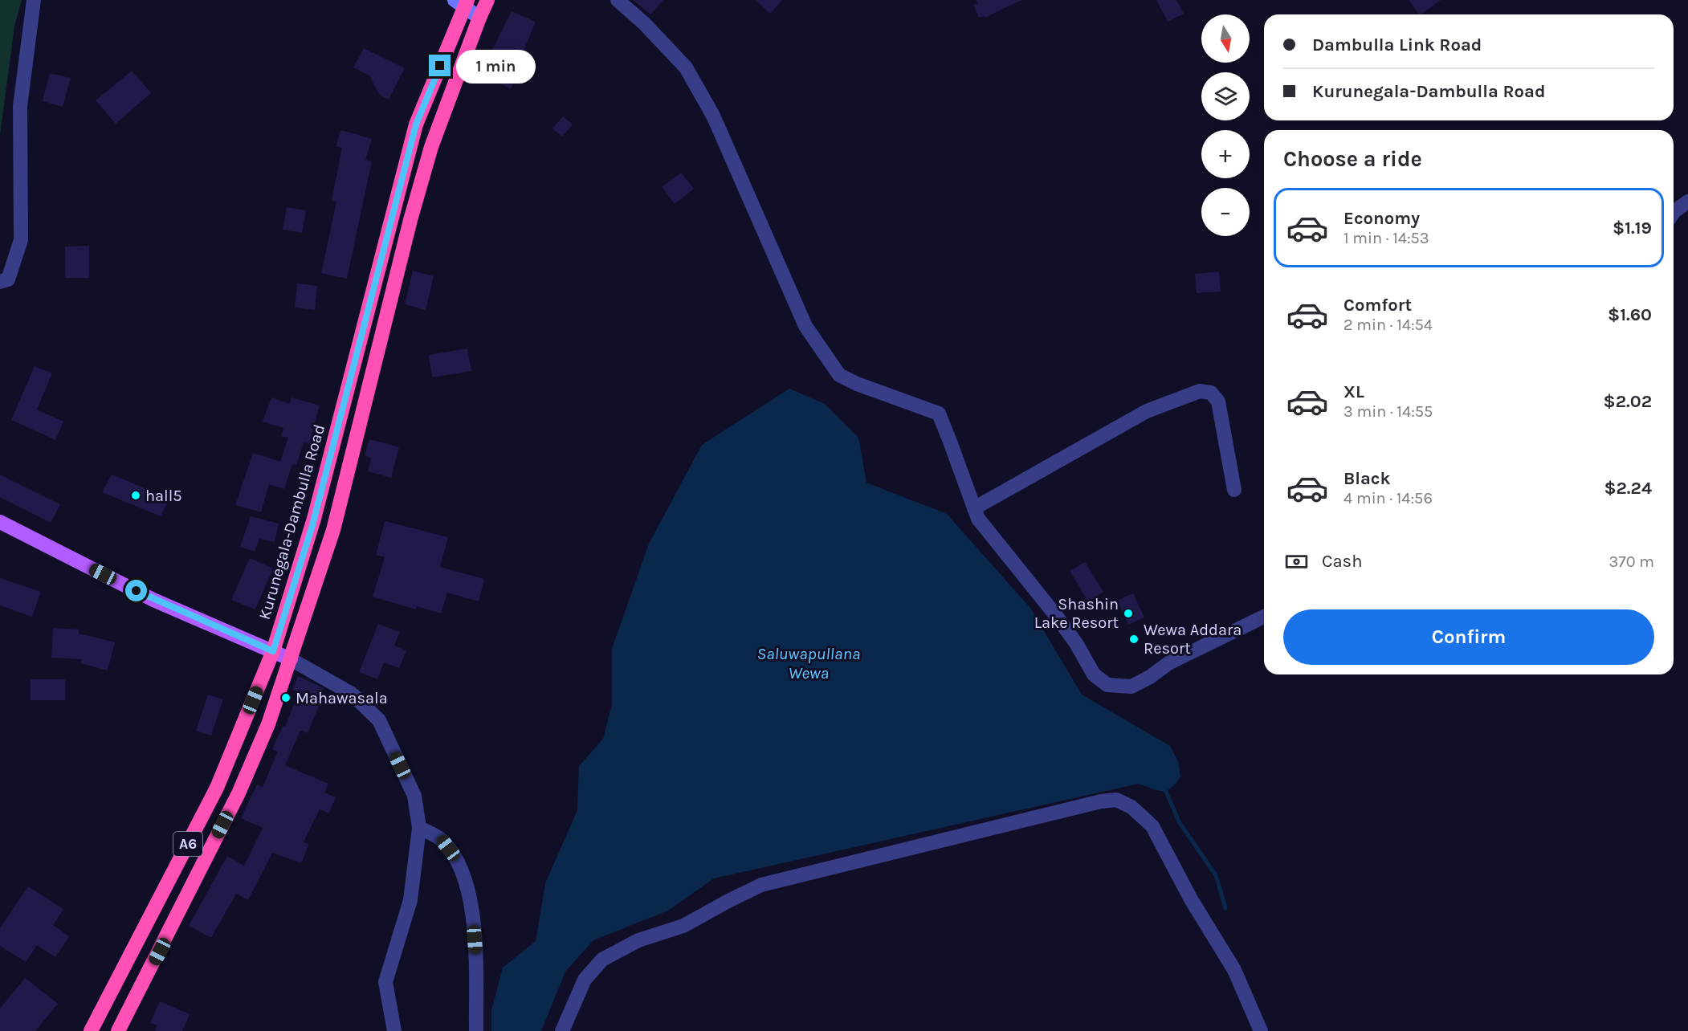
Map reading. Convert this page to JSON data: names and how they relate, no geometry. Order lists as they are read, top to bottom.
{
  "streets": {
    "highway": ["Kurunegala-Dambulla Road", "A6"]
  },
  "water": ["Saluwapullana Wewa"],
  "places": [
    "hall5",
    "Shashin Lake Resort",
    "Wewa Addara Resort",
    "Mahawasala"
  ],
  "north": "bottom",
  "page": {
    "map_buttons": ["+", "−"],
    "banner": ["Dambulla Link Road", "Kurunegala-Dambulla Road"],
    "bubble": "1 min",
    "heading": "Choose a ride",
    "list": [
      {
        "name": "Economy",
        "note": "1 min · 14:53",
        "value": "$1.19"
      },
      {
        "name": "Comfort",
        "note": "2 min · 14:54",
        "value": "$1.60"
      },
      {
        "name": "XL",
        "note": "3 min · 14:55",
        "value": "$2.02"
      },
      {
        "name": "Black",
        "note": "4 min · 14:56",
        "value": "$2.24"
      }
    ],
    "pay": ["Cash", "370 m"],
    "buttons": "Confirm"
  }
}
